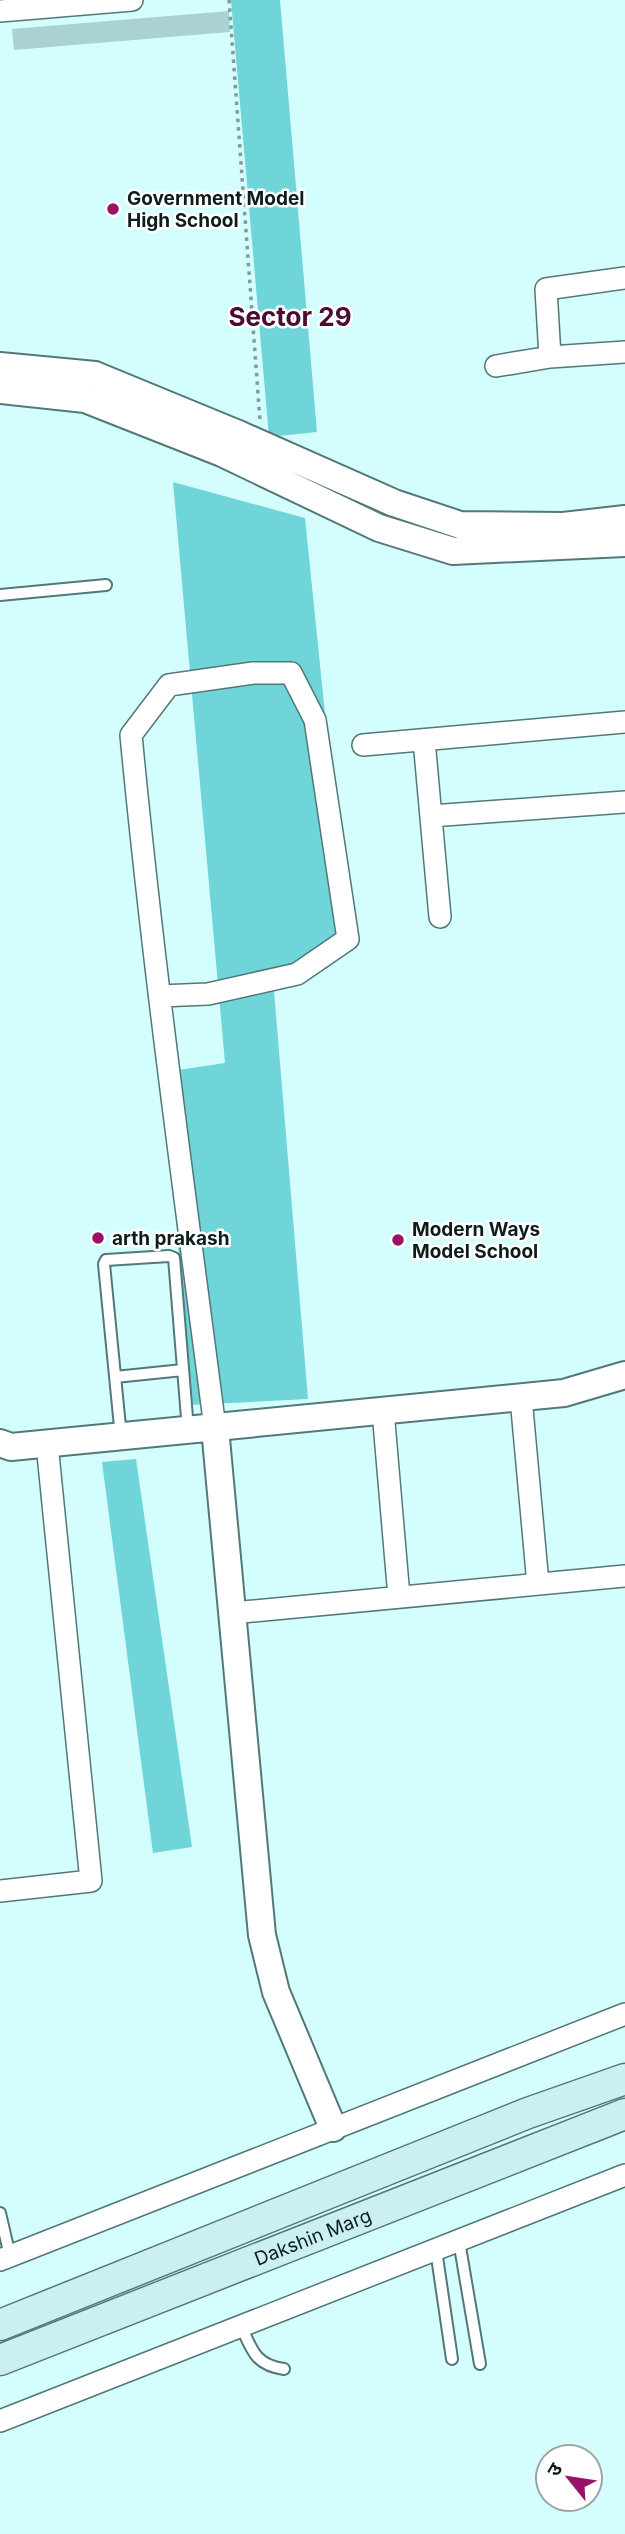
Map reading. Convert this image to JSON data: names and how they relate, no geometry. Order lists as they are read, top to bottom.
{
  "streets": {
    "main road": ["Dakshin Marg"]
  },
  "districts": ["Sector 29"],
  "places": ["Government Model High School", "arth prakash", "Modern Ways Model School"],
  "north": "top left"
}
